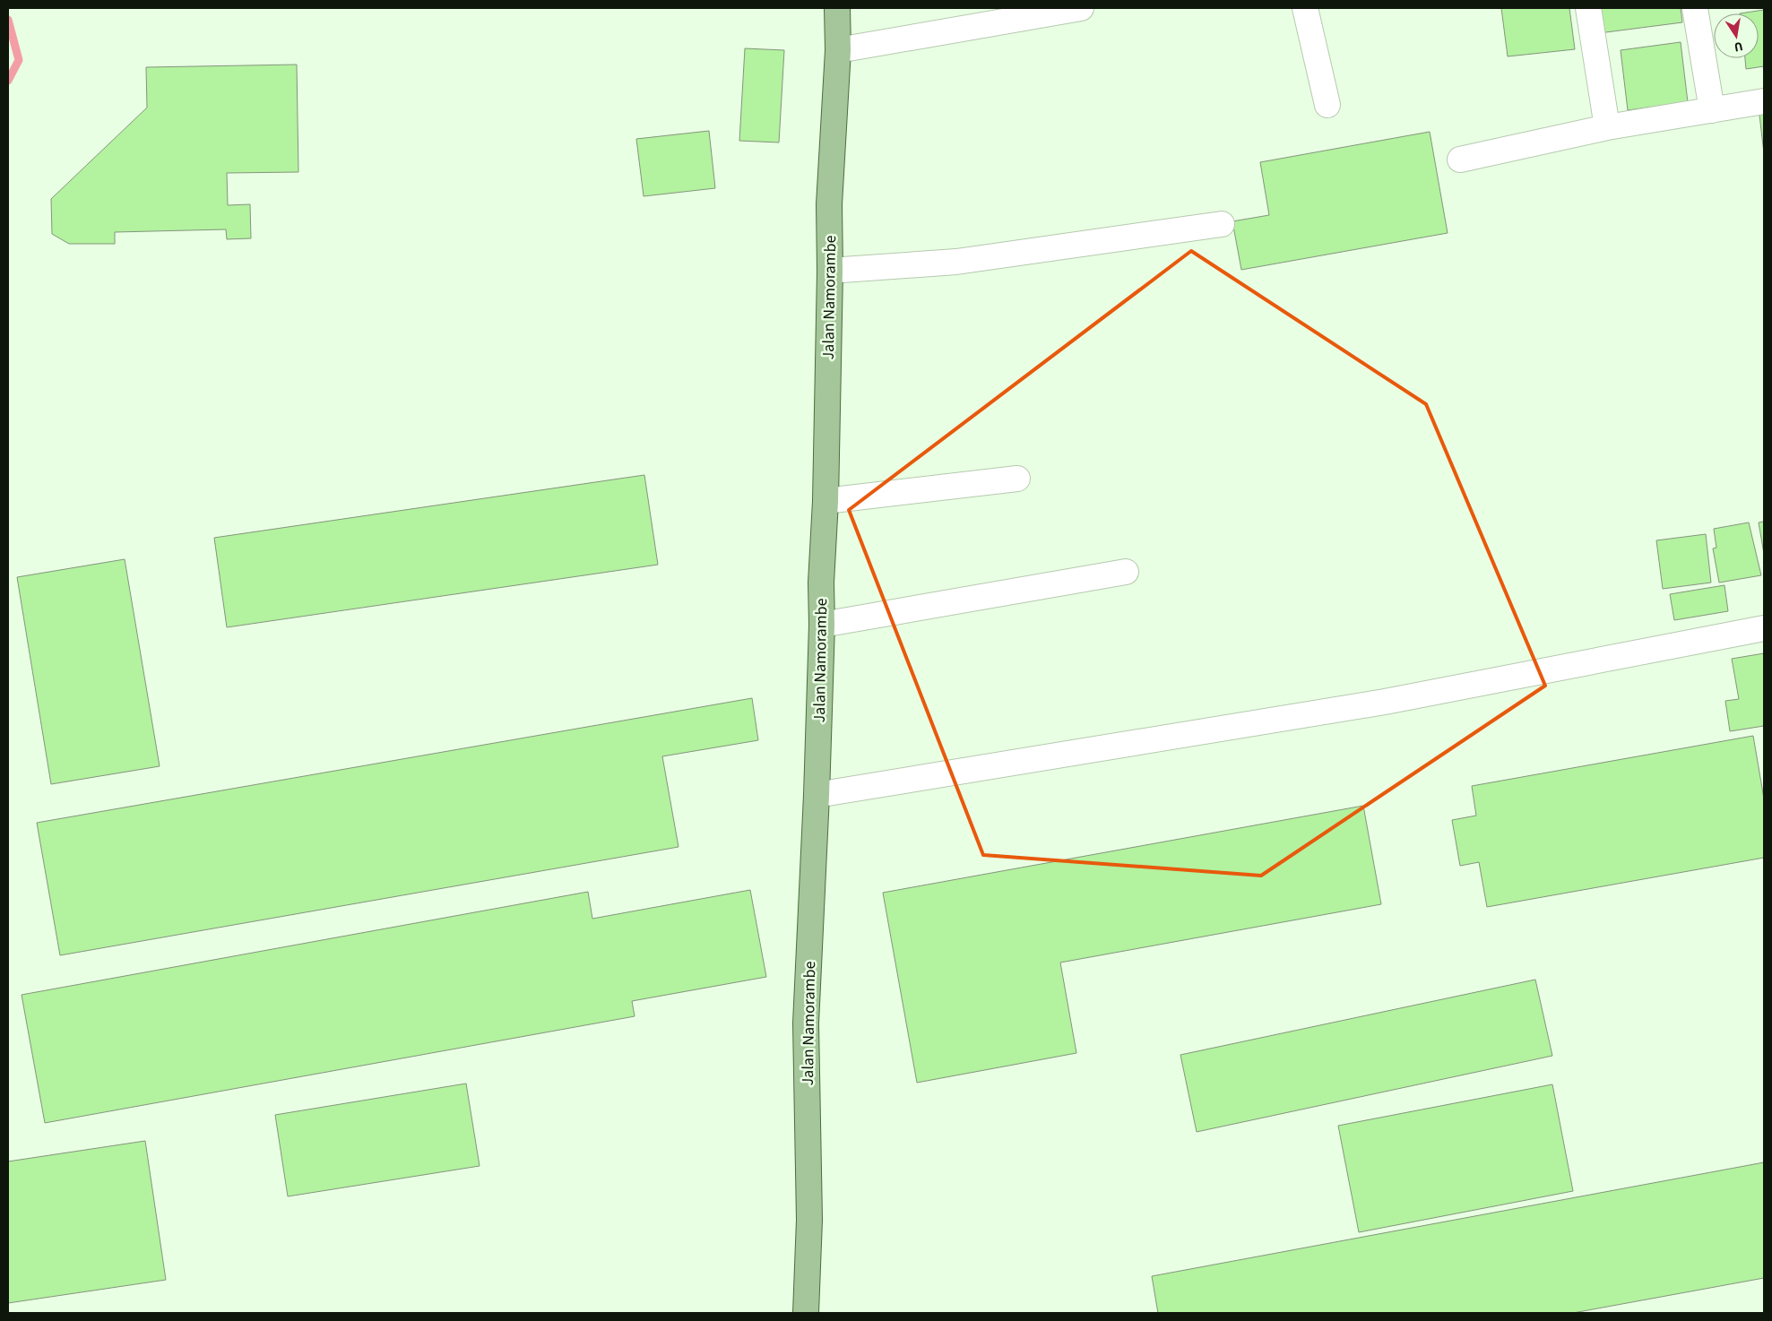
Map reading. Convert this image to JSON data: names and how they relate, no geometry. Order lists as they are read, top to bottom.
{
  "streets": {
    "main road": ["Jalan Namorambe"]
  },
  "north": "bottom"
}
